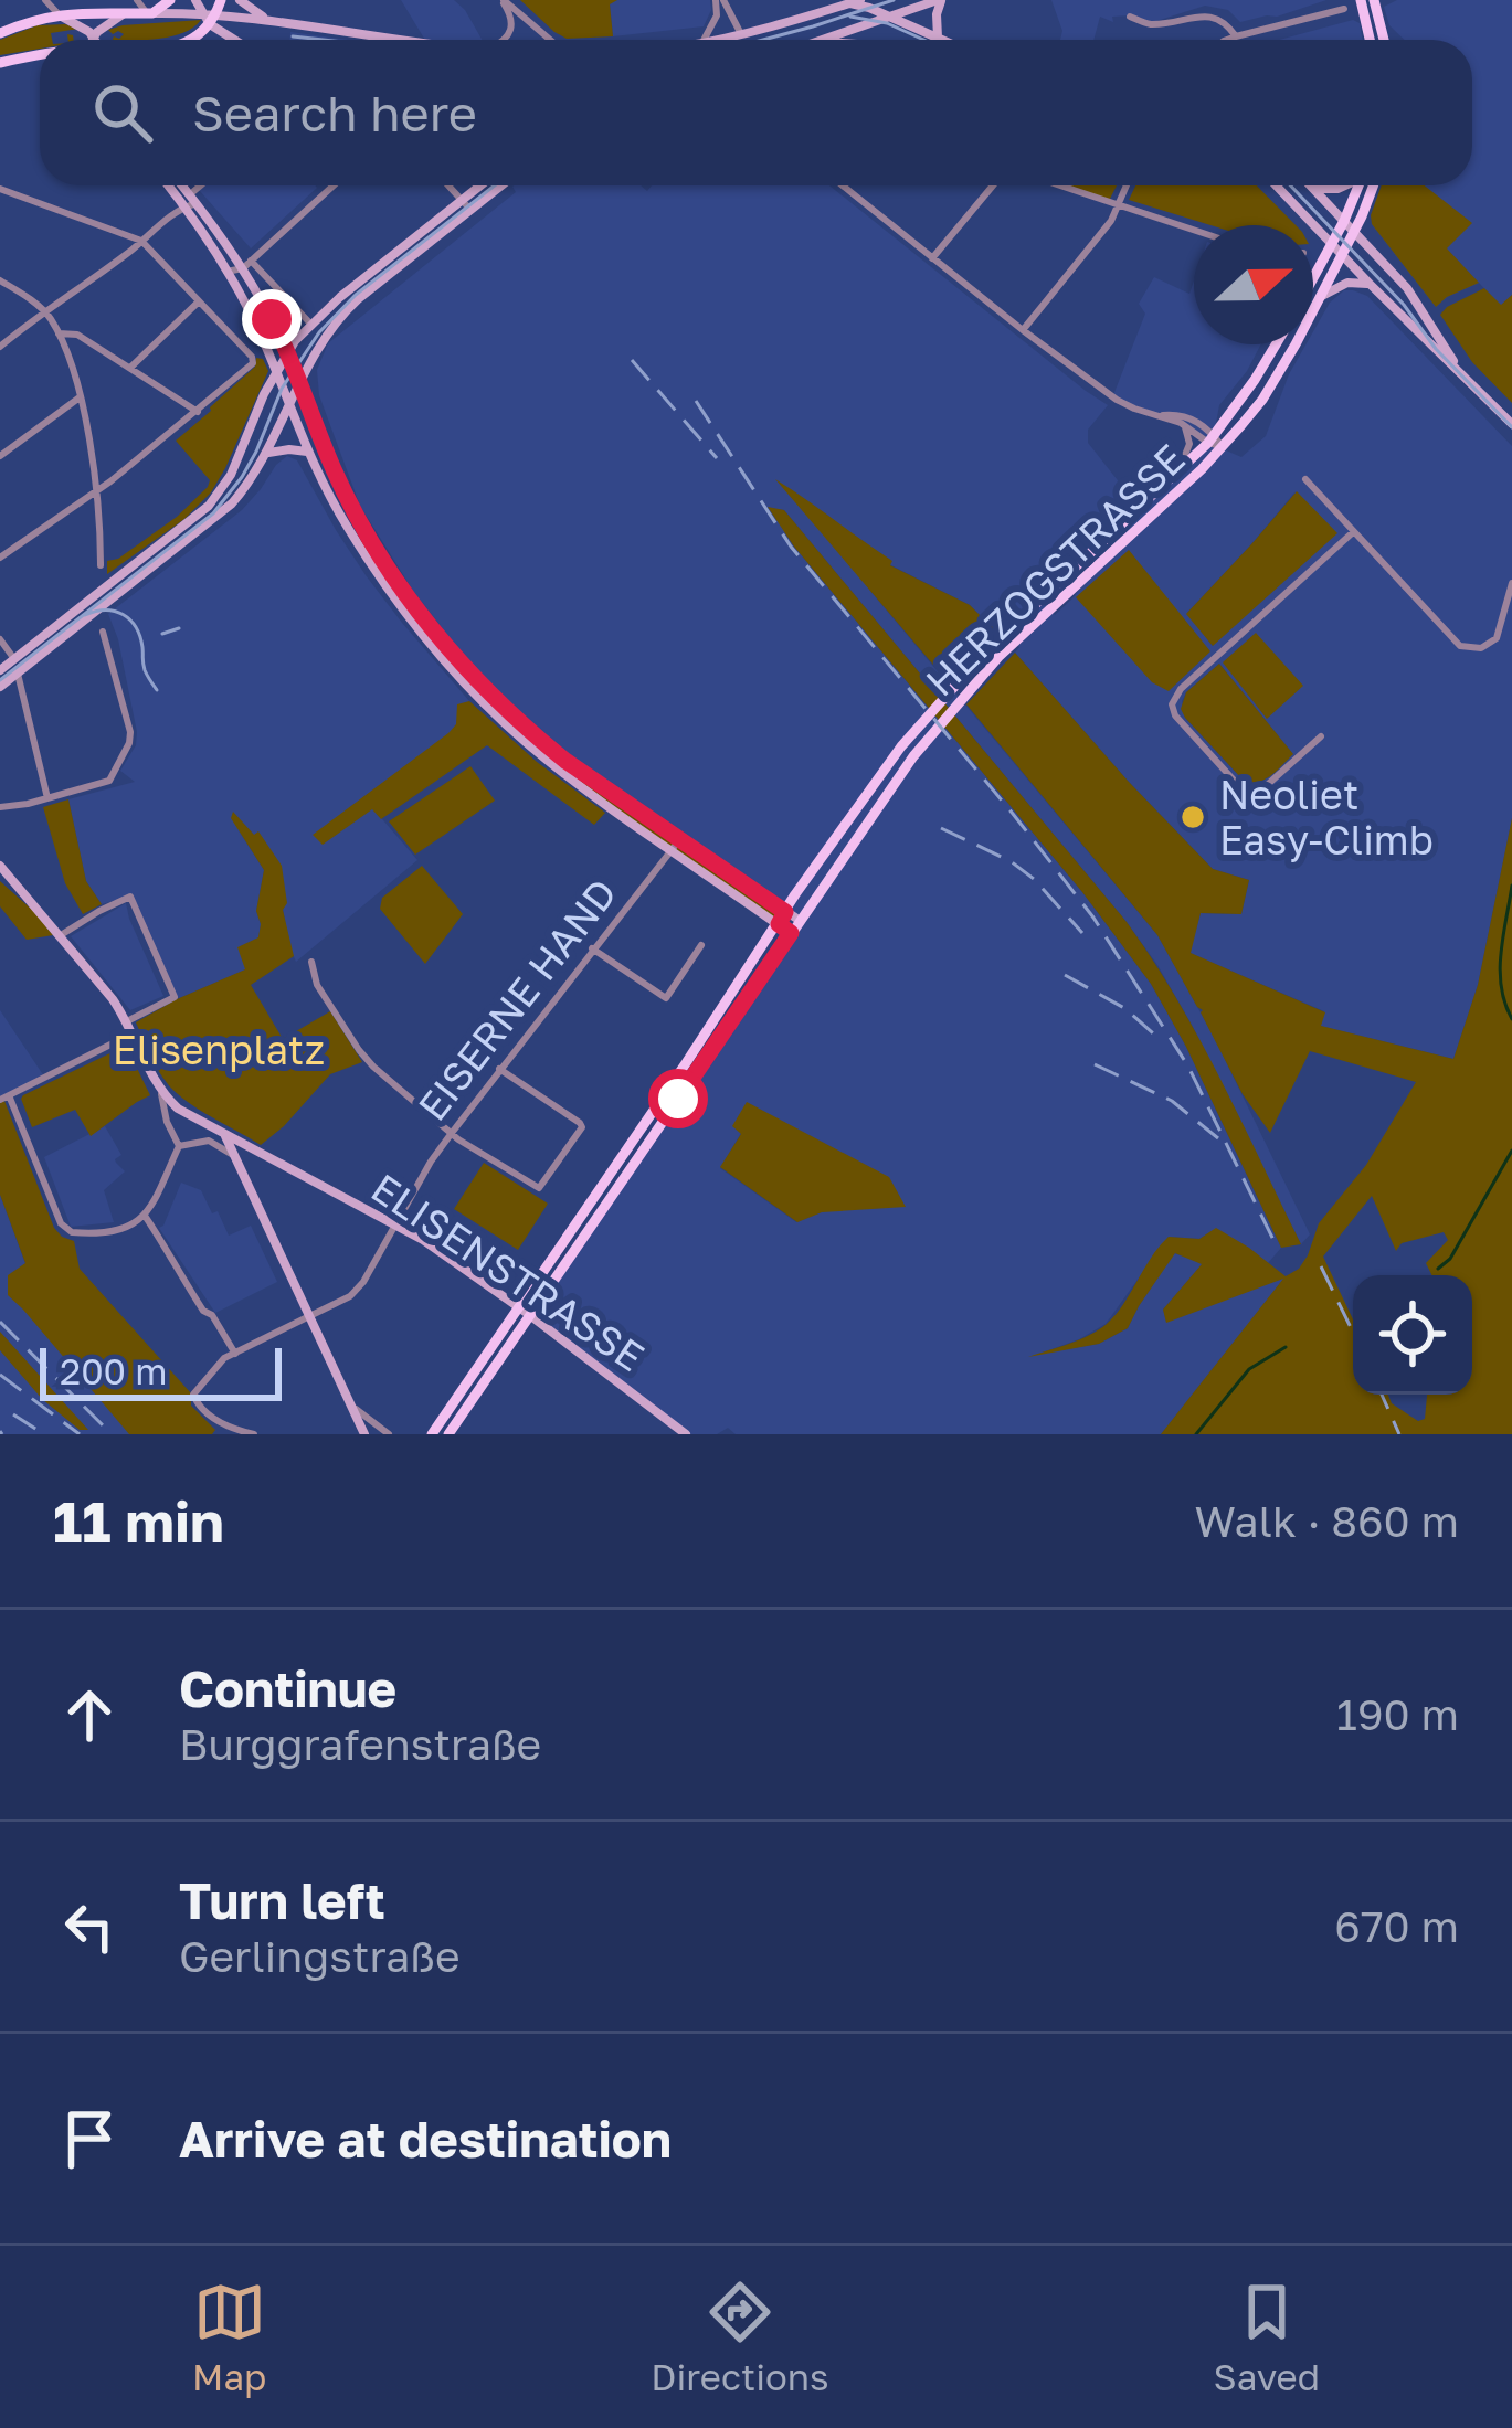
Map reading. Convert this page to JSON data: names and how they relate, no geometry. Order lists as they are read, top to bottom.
{
  "streets": {
    "main road": ["HERZOGSTRASSE", "ELISENSTRASSE"],
    "street": ["EISERNE HAND"]
  },
  "crossings": [
    ["HERZOGSTRASSE", "ELISENSTRASSE"],
    ["EISERNE HAND", "ELISENSTRASSE"]
  ],
  "parks": ["Elisenplatz"],
  "places": ["Neoliet Easy-Climb"],
  "scale_bar": "200 m",
  "north": "right",
  "page": {
    "search": "Search here",
    "scale": "200 m",
    "heading": ["11 min", "Walk · 860 m"],
    "list": [
      ["Continue", "Burggrafenstraße", "190 m"],
      ["Turn left", "Gerlingstraße", "670 m"],
      "Arrive at destination"
    ],
    "nav": ["Map", "Directions", "Saved"]
  }
}
